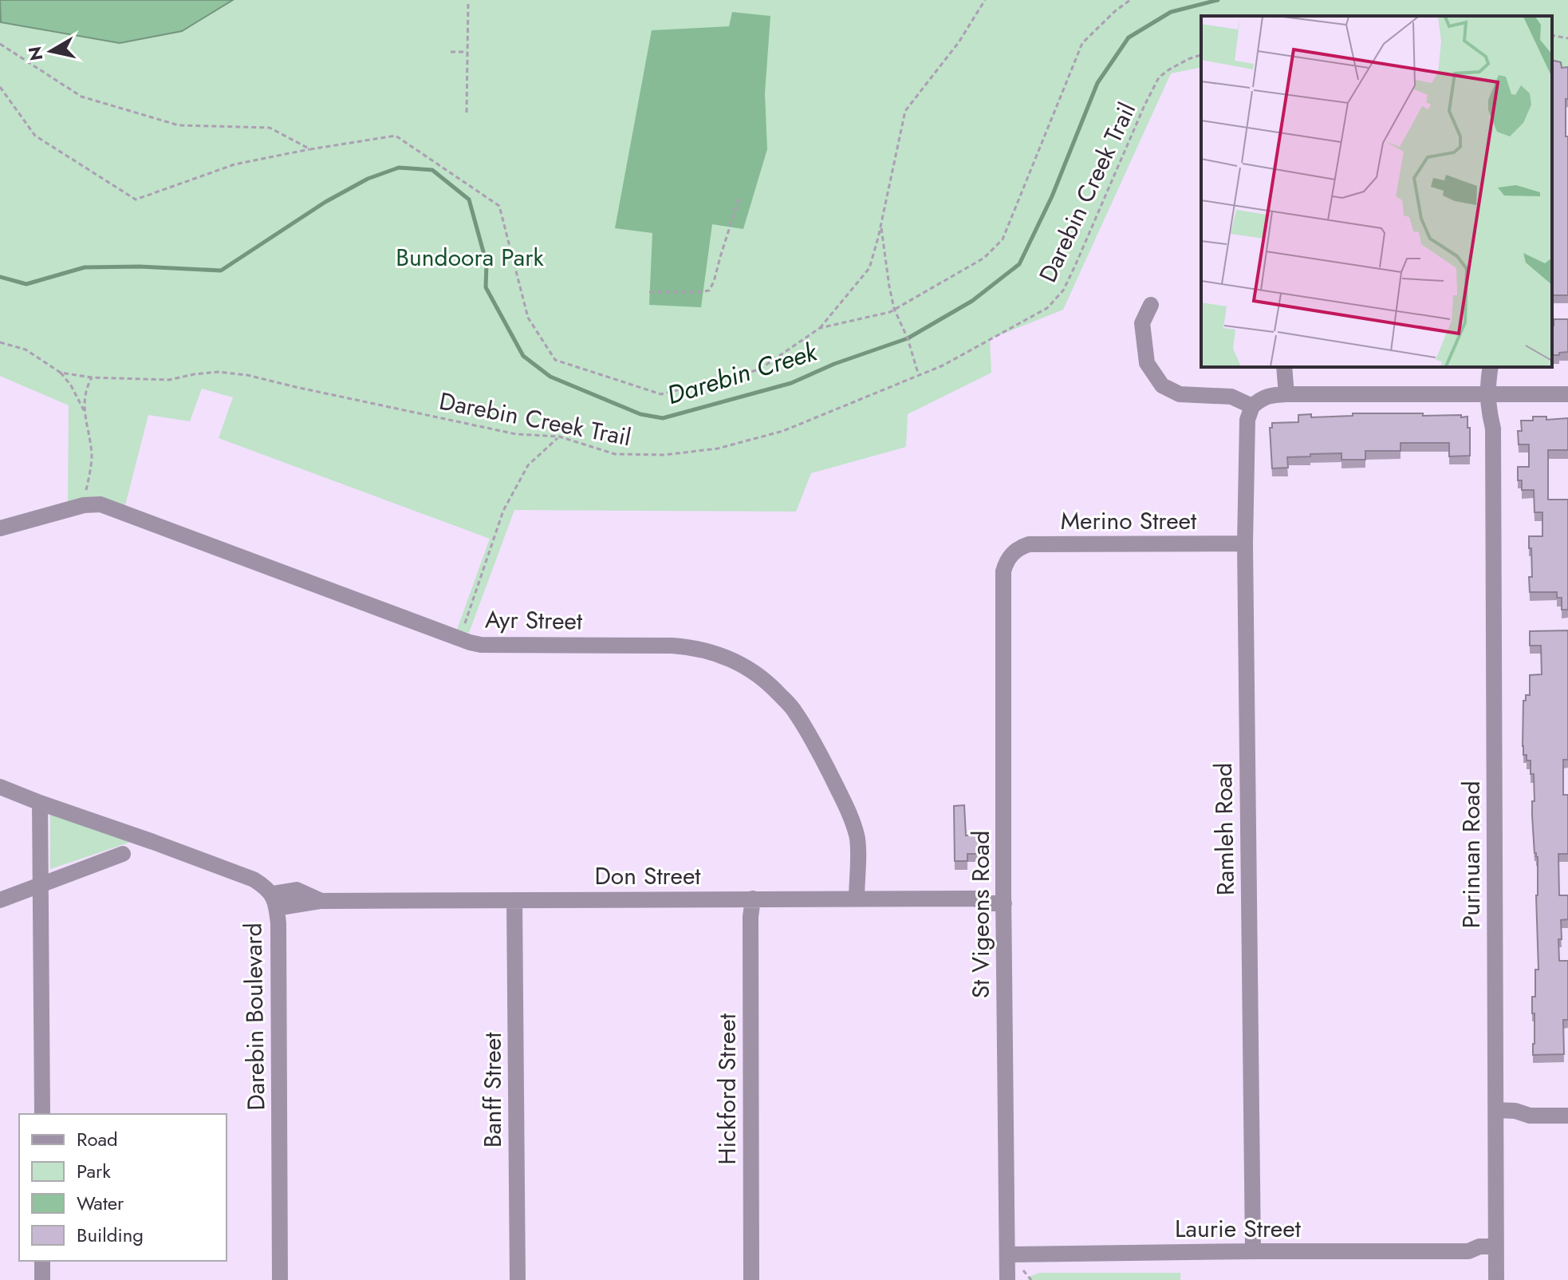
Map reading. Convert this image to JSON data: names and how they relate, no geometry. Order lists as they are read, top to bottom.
{
  "streets": {
    "street": [
      "Merino Street",
      "Ayr Street",
      "Ramleh Road",
      "Purinuan Road",
      "Don Street",
      "St Vigeons Road",
      "Darebin Boulevard",
      "Hickford Street",
      "Banff Street",
      "Laurie Street"
    ],
    "path": ["Darebin Creek Trail"]
  },
  "crossings": [
    ["Merino Street", "Ramleh Road"],
    ["Merino Street", "St Vigeons Road"],
    ["Ayr Street", "Don Street"],
    ["Ramleh Road", "Laurie Street"],
    ["Purinuan Road", "Laurie Street"],
    ["Don Street", "St Vigeons Road"],
    ["Don Street", "Darebin Boulevard"],
    ["Don Street", "Hickford Street"],
    ["Don Street", "Banff Street"],
    ["St Vigeons Road", "Laurie Street"]
  ],
  "water": ["Darebin Creek"],
  "parks": ["Bundoora Park"],
  "legend": [
    "Road",
    "Park",
    "Water",
    "Building"
  ],
  "north": "left"
}
